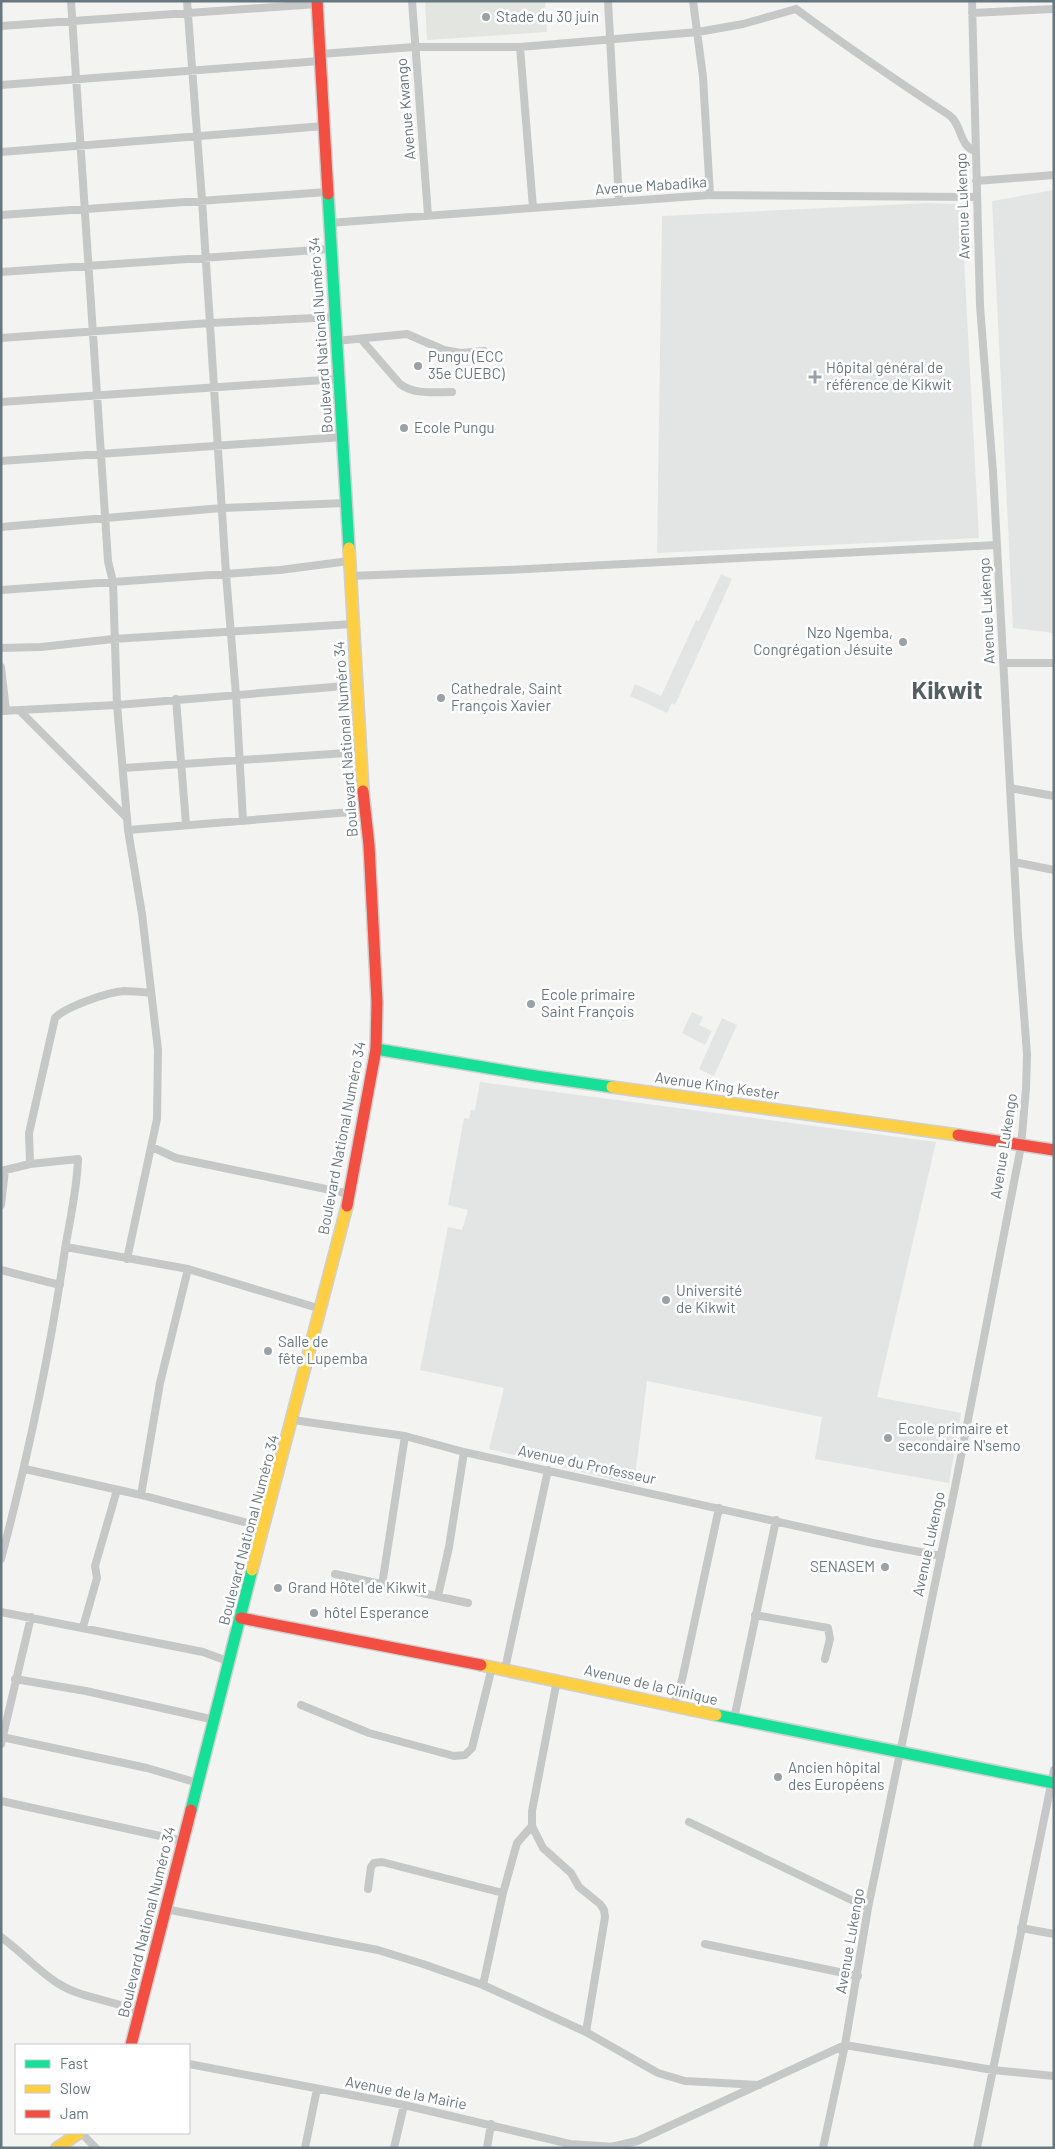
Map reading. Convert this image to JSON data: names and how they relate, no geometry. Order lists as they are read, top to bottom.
{
  "streets": {
    "main road": ["Boulevard National Numéro 34", "Avenue King Kester", "Avenue de la Clinique"],
    "street": [
      "Avenue Kwango",
      "Avenue Mabadika",
      "Avenue Lukengo",
      "Avenue du Professeur",
      "Avenue de la Mairie"
    ]
  },
  "crossings": [
    ["Avenue Kwango", "Avenue Mabadika"],
    ["Avenue Mabadika", "Avenue Lukengo"],
    ["Avenue Mabadika", "Boulevard National Numéro 34"],
    ["Avenue Lukengo", "Avenue King Kester"],
    ["Avenue Lukengo", "Avenue du Professeur"],
    ["Avenue Lukengo", "Avenue de la Clinique"],
    ["Avenue Lukengo", "Avenue de la Mairie"],
    ["Boulevard National Numéro 34", "Avenue King Kester"],
    ["Boulevard National Numéro 34", "Avenue du Professeur"],
    ["Boulevard National Numéro 34", "Avenue de la Clinique"]
  ],
  "districts": ["Kikwit"],
  "places": {
    "other": [
      "Stade du 30 juin",
      "Pungu (ECC 35e CUEBC)",
      "Ecole Pungu",
      "Nzo Ngemba, Congrégation Jésuite",
      "Cathedrale, Saint François Xavier",
      "Ecole primaire Saint François",
      "Université de Kikwit",
      "Salle de fête Lupemba",
      "Ecole primaire et secondaire N'semo",
      "SENASEM",
      "Grand Hôtel de Kikwit",
      "hôtel Esperance",
      "Ancien hôpital des Européens"
    ],
    "health": ["Hôpital général de référence de Kikwit"]
  },
  "legend": ["Fast", "Slow", "Jam"]
}
